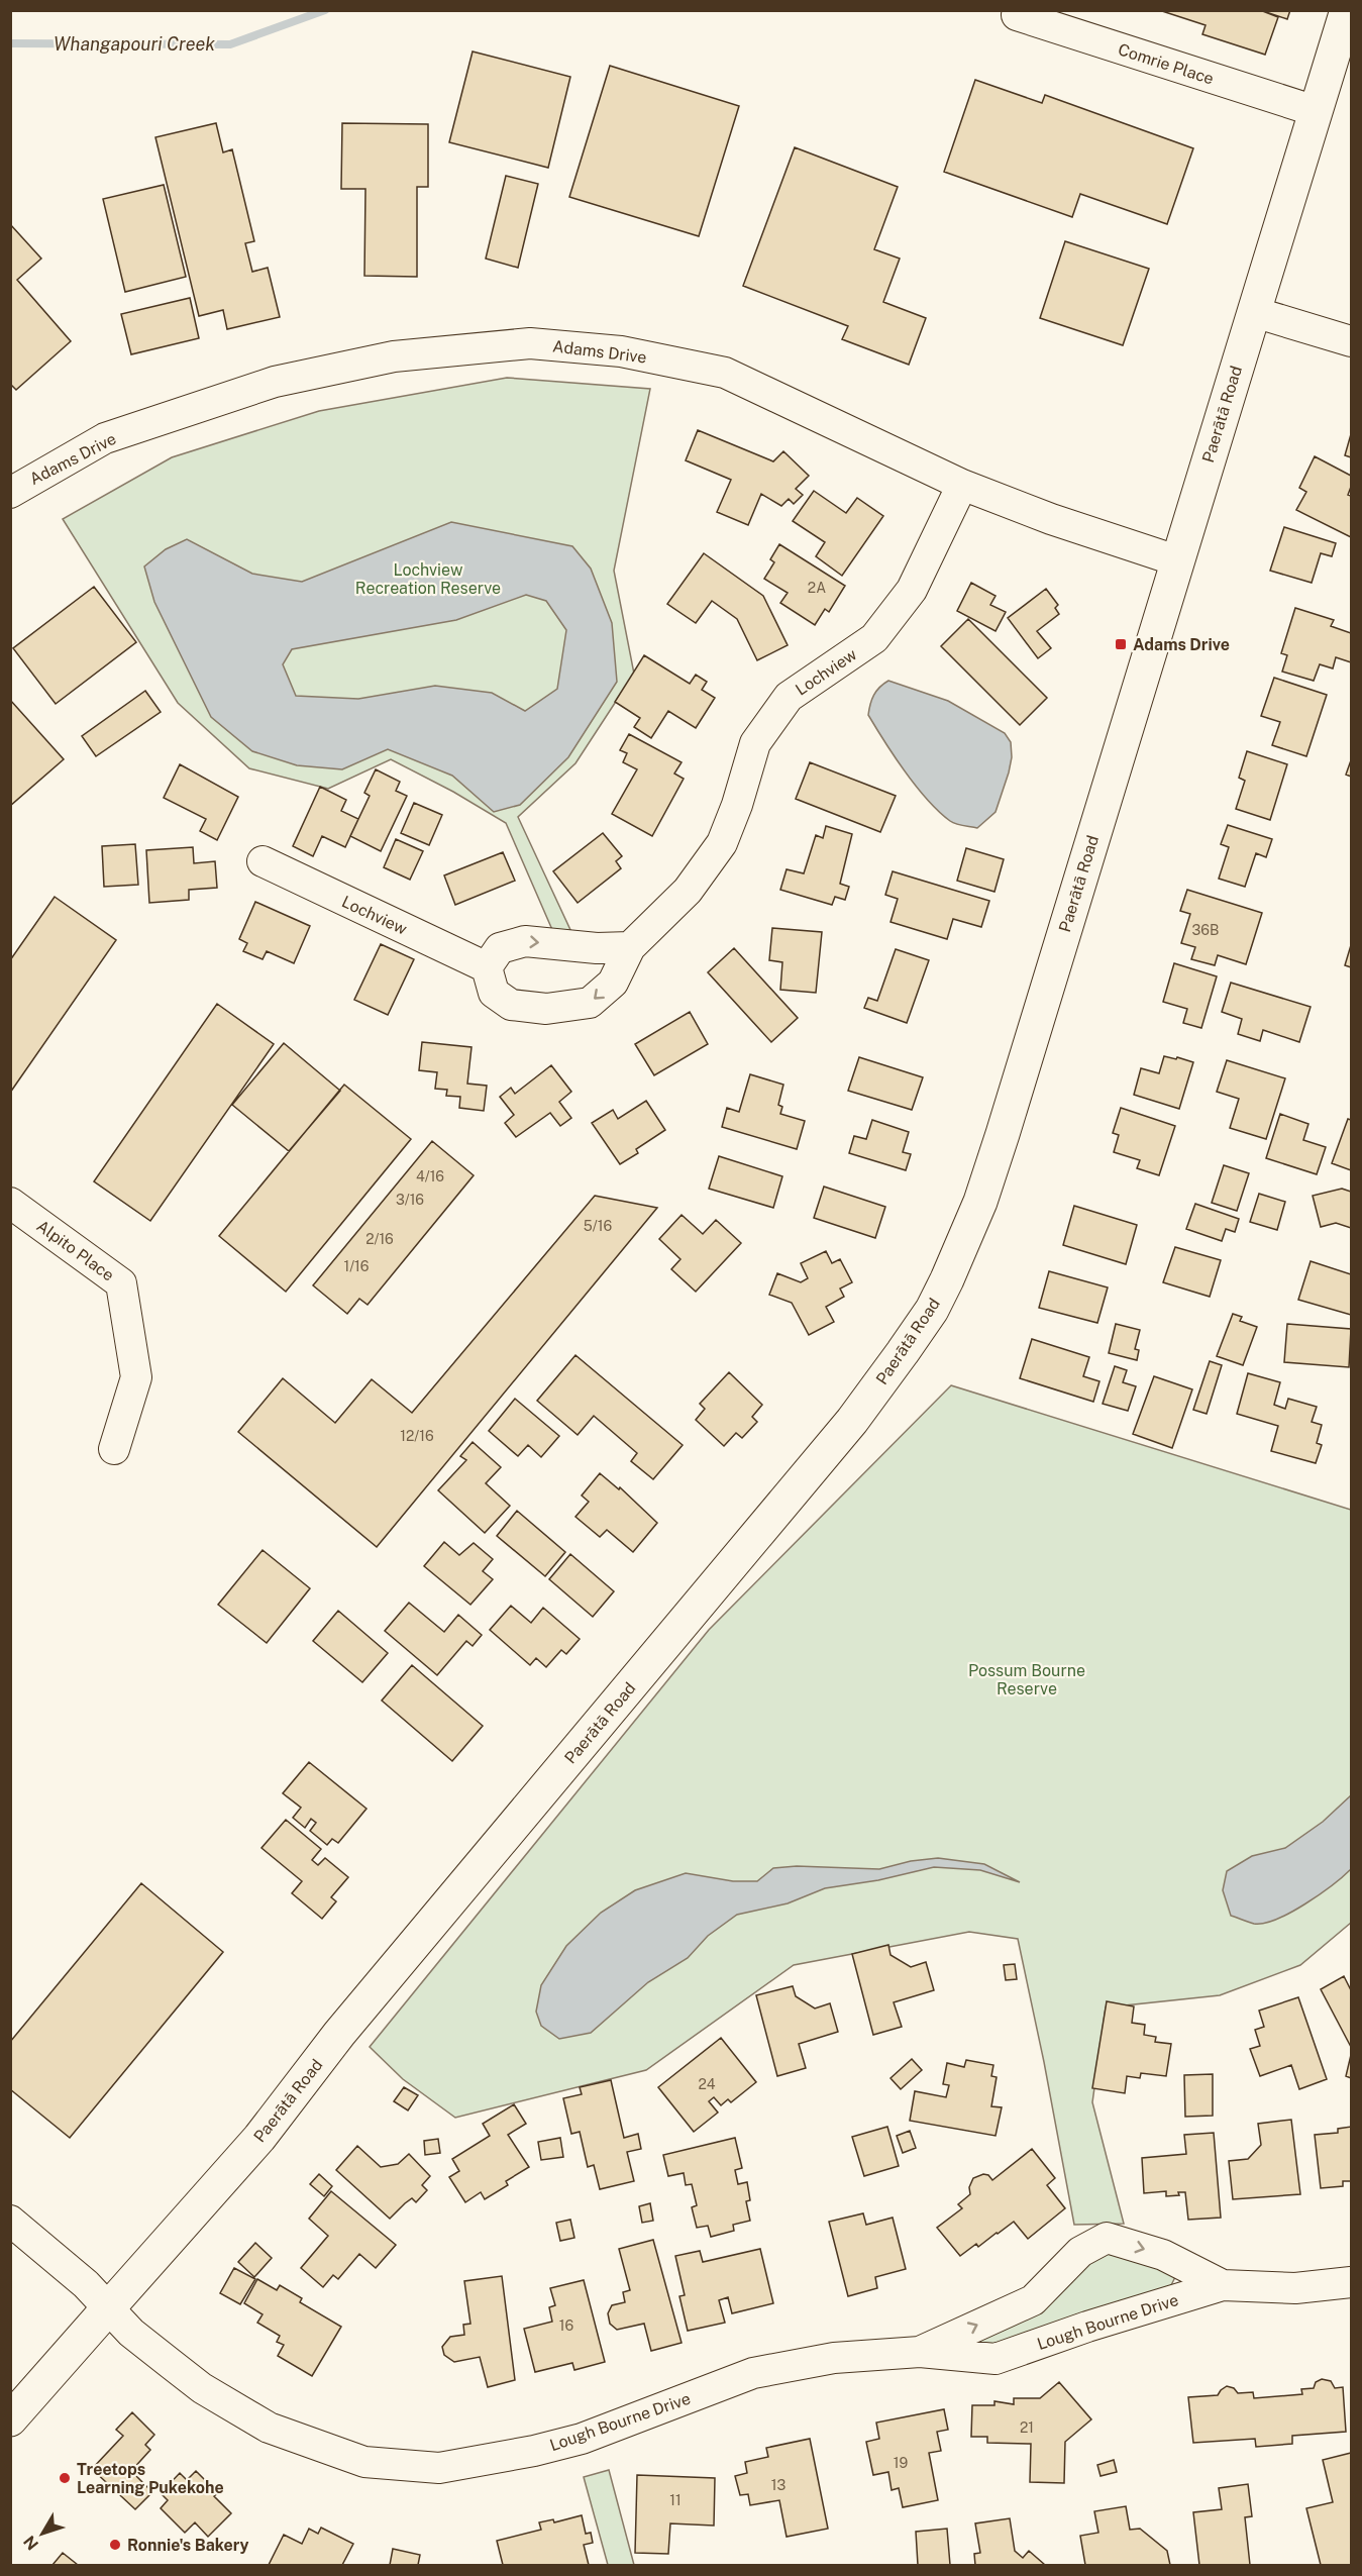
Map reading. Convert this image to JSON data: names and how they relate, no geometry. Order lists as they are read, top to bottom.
{
  "streets": {
    "main road": ["Paerātā Road"],
    "street": [
      "Comrie Place",
      "Adams Drive",
      "Lochview",
      "Alpito Place",
      "Lough Bourne Drive"
    ]
  },
  "crossings": [
    ["Comrie Place", "Paerātā Road"],
    ["Adams Drive", "Paerātā Road"],
    ["Adams Drive", "Lochview"],
    ["Paerātā Road", "Lough Bourne Drive"]
  ],
  "water": ["Whangapouri Creek"],
  "parks": ["Lochview Recreation Reserve", "Possum Bourne Reserve"],
  "places": {
    "transit": ["Adams Drive"],
    "other": ["Treetops Learning Pukekohe", "Ronnie's Bakery"]
  },
  "house_numbers": [
    "2A",
    "36B",
    "4/16",
    "3/16",
    "5/16",
    "2/16",
    "1/16",
    "12/16",
    "24",
    "16",
    "21",
    "19",
    "13",
    "11"
  ],
  "north": "bottom left"
}
